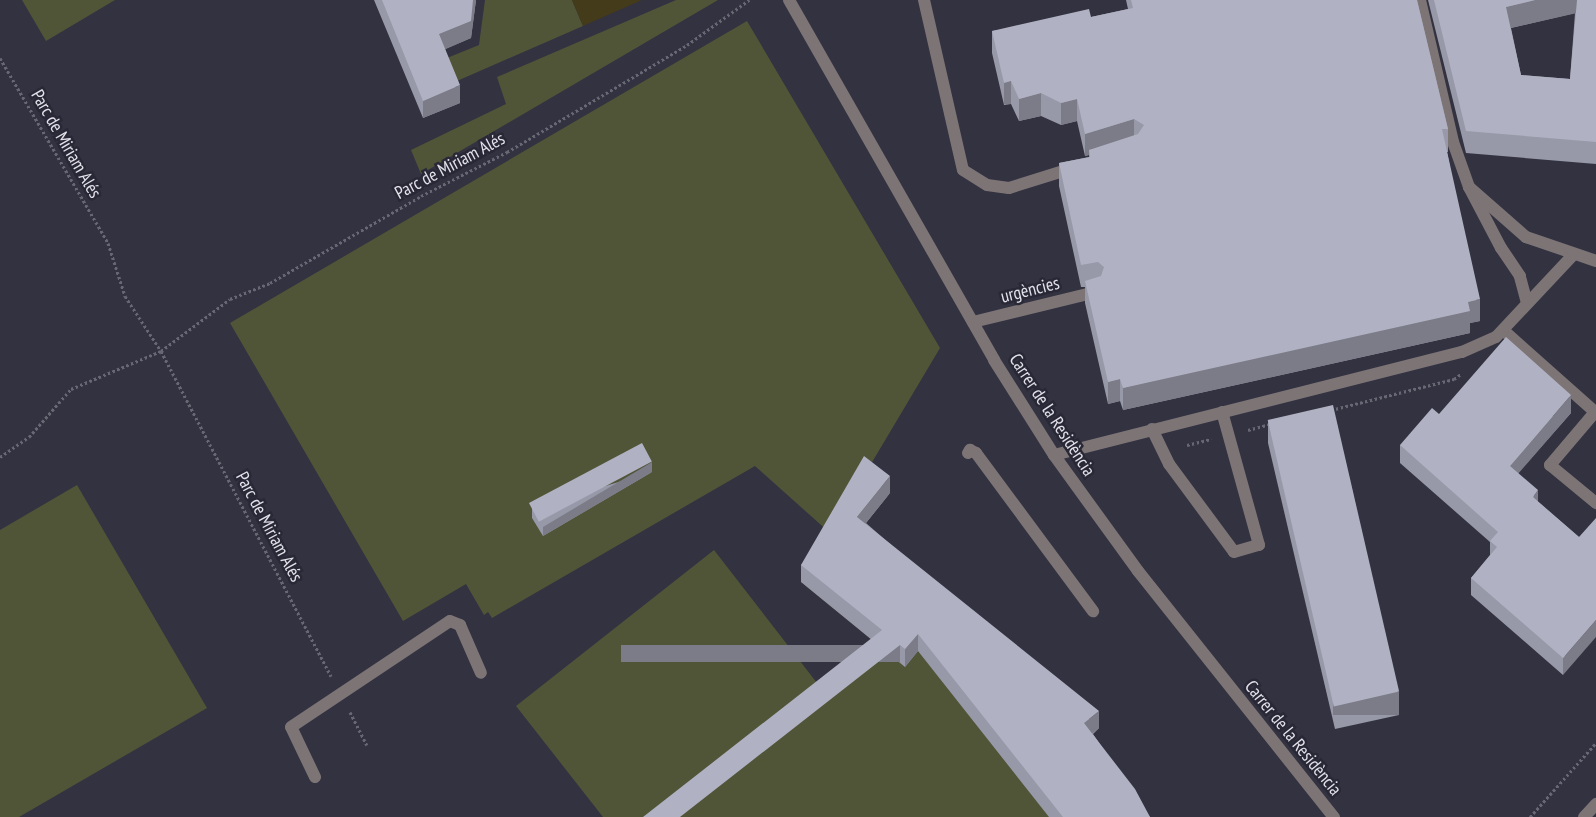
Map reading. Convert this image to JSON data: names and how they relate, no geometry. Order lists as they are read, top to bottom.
{
  "streets": {
    "street": ["urgències", "Carrer de la Residència"],
    "path": ["Parc de Miriam Alés"]
  },
  "crossings": [
    ["urgències", "Carrer de la Residència"]
  ]
}
